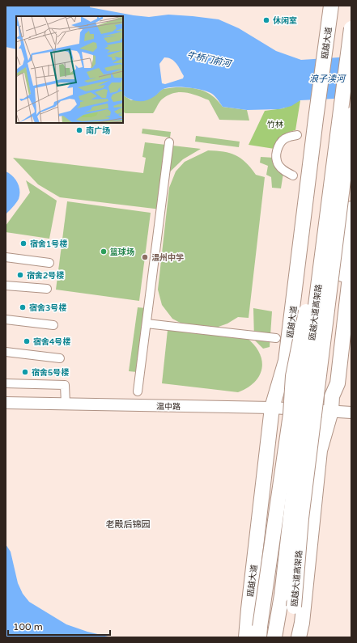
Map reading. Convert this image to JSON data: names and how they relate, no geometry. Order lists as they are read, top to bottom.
{
  "streets": {
    "highway": ["瓯越大道", "瓯越大道高架路"],
    "street": ["温中路"]
  },
  "crossings": [
    ["瓯越大道", "温中路"]
  ],
  "districts": ["老殿后锦园"],
  "water": ["牛桥门前河", "浪子渎河"],
  "parks": ["竹林"],
  "places": [
    "休闲室",
    "南广场",
    "宿舍1号楼",
    "篮球场",
    "温州中学",
    "宿舍2号楼",
    "宿舍3号楼",
    "宿舍4号楼",
    "宿舍5号楼"
  ],
  "scale_bar": "100 m"
}
